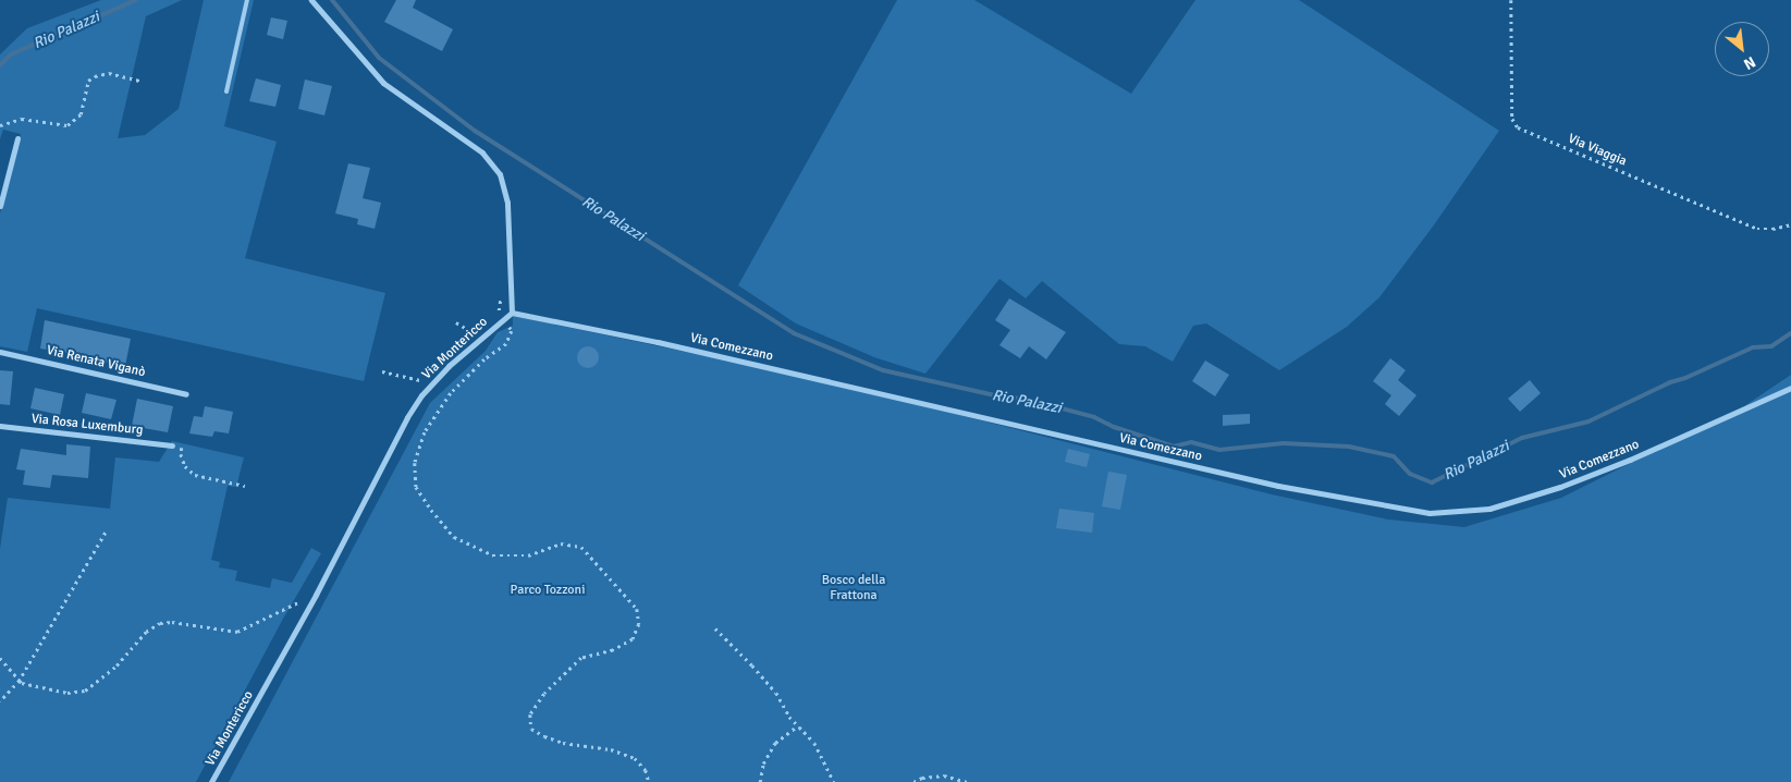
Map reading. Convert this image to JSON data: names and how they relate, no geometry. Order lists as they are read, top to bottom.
{
  "streets": {
    "street": [
      "Via Comezzano",
      "Via Montericco",
      "Via Renata Viganò",
      "Via Rosa Luxemburg"
    ],
    "path": ["Via Viaggia"]
  },
  "crossings": [
    ["Via Comezzano", "Via Montericco"]
  ],
  "water": ["Rio Palazzi"],
  "parks": ["Bosco della Frattona", "Parco Tozzoni"],
  "north": "bottom right"
}
